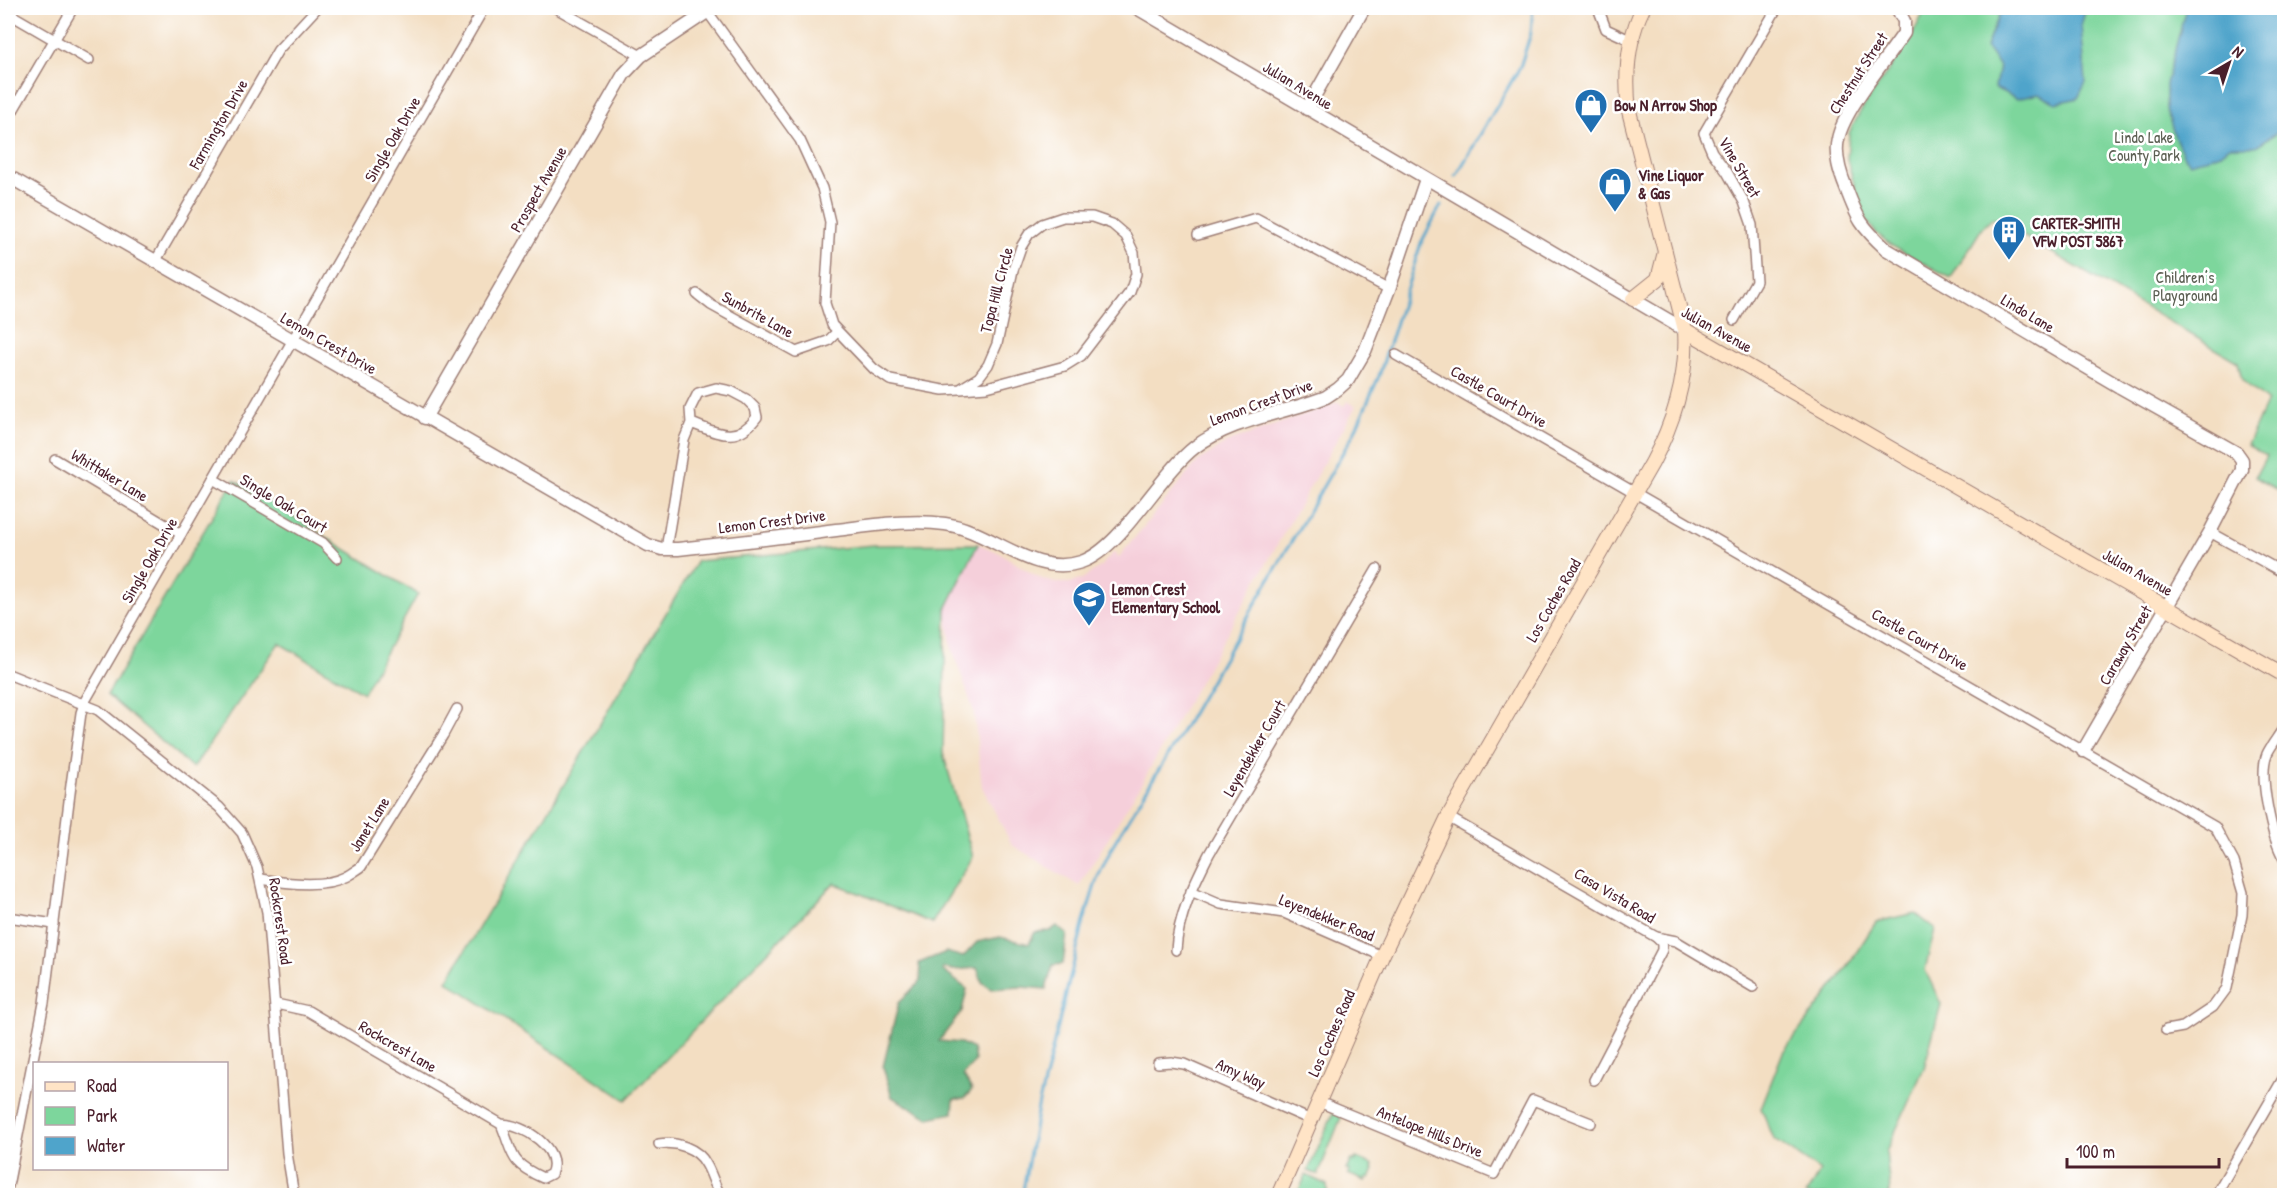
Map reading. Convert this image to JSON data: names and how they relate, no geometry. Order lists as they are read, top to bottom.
{
  "streets": {
    "main road": ["Julian Avenue", "Los Coches Road"],
    "street": [
      "Chestnut Street",
      "Farmington Drive",
      "Single Oak Drive",
      "Vine Street",
      "Prospect Avenue",
      "Topa Hill Circle",
      "Lindo Lane",
      "Sunbrite Lane",
      "Lemon Crest Drive",
      "Castle Court Drive",
      "Whittaker Lane",
      "Single Oak Court",
      "Caraway Street",
      "Leyendekker Court",
      "Janet Lane",
      "Casa Vista Road",
      "Leyendekker Road",
      "Rockcrest Road",
      "Rockcrest Lane",
      "Amy Way",
      "Antelope Hills Drive"
    ]
  },
  "crossings": [
    ["Chestnut Street", "Lindo Lane"],
    ["Julian Avenue", "Lemon Crest Drive"],
    ["Julian Avenue", "Los Coches Road"],
    ["Julian Avenue", "Caraway Street"],
    ["Farmington Drive", "Lemon Crest Drive"],
    ["Single Oak Drive", "Lemon Crest Drive"],
    ["Single Oak Drive", "Whittaker Lane"],
    ["Single Oak Drive", "Single Oak Court"],
    ["Single Oak Drive", "Rockcrest Road"],
    ["Prospect Avenue", "Topa Hill Circle"],
    ["Prospect Avenue", "Lemon Crest Drive"],
    ["Topa Hill Circle", "Sunbrite Lane"],
    ["Lindo Lane", "Caraway Street"],
    ["Castle Court Drive", "Los Coches Road"],
    ["Castle Court Drive", "Caraway Street"],
    ["Los Coches Road", "Casa Vista Road"],
    ["Los Coches Road", "Leyendekker Road"],
    ["Los Coches Road", "Amy Way"],
    ["Los Coches Road", "Antelope Hills Drive"],
    ["Leyendekker Court", "Leyendekker Road"],
    ["Janet Lane", "Rockcrest Road"],
    ["Rockcrest Road", "Rockcrest Lane"]
  ],
  "parks": ["Lindo Lake County Park", "Children’s Playground"],
  "places": {
    "shop": ["Bow N Arrow Shop", "Vine Liquor & Gas"],
    "building": ["CARTER-SMITH VFW POST 5867"],
    "school or university": ["Lemon Crest Elementary School"]
  },
  "legend": ["Road", "Park", "Water"],
  "scale_bar": "100 m",
  "north": "top right"
}
